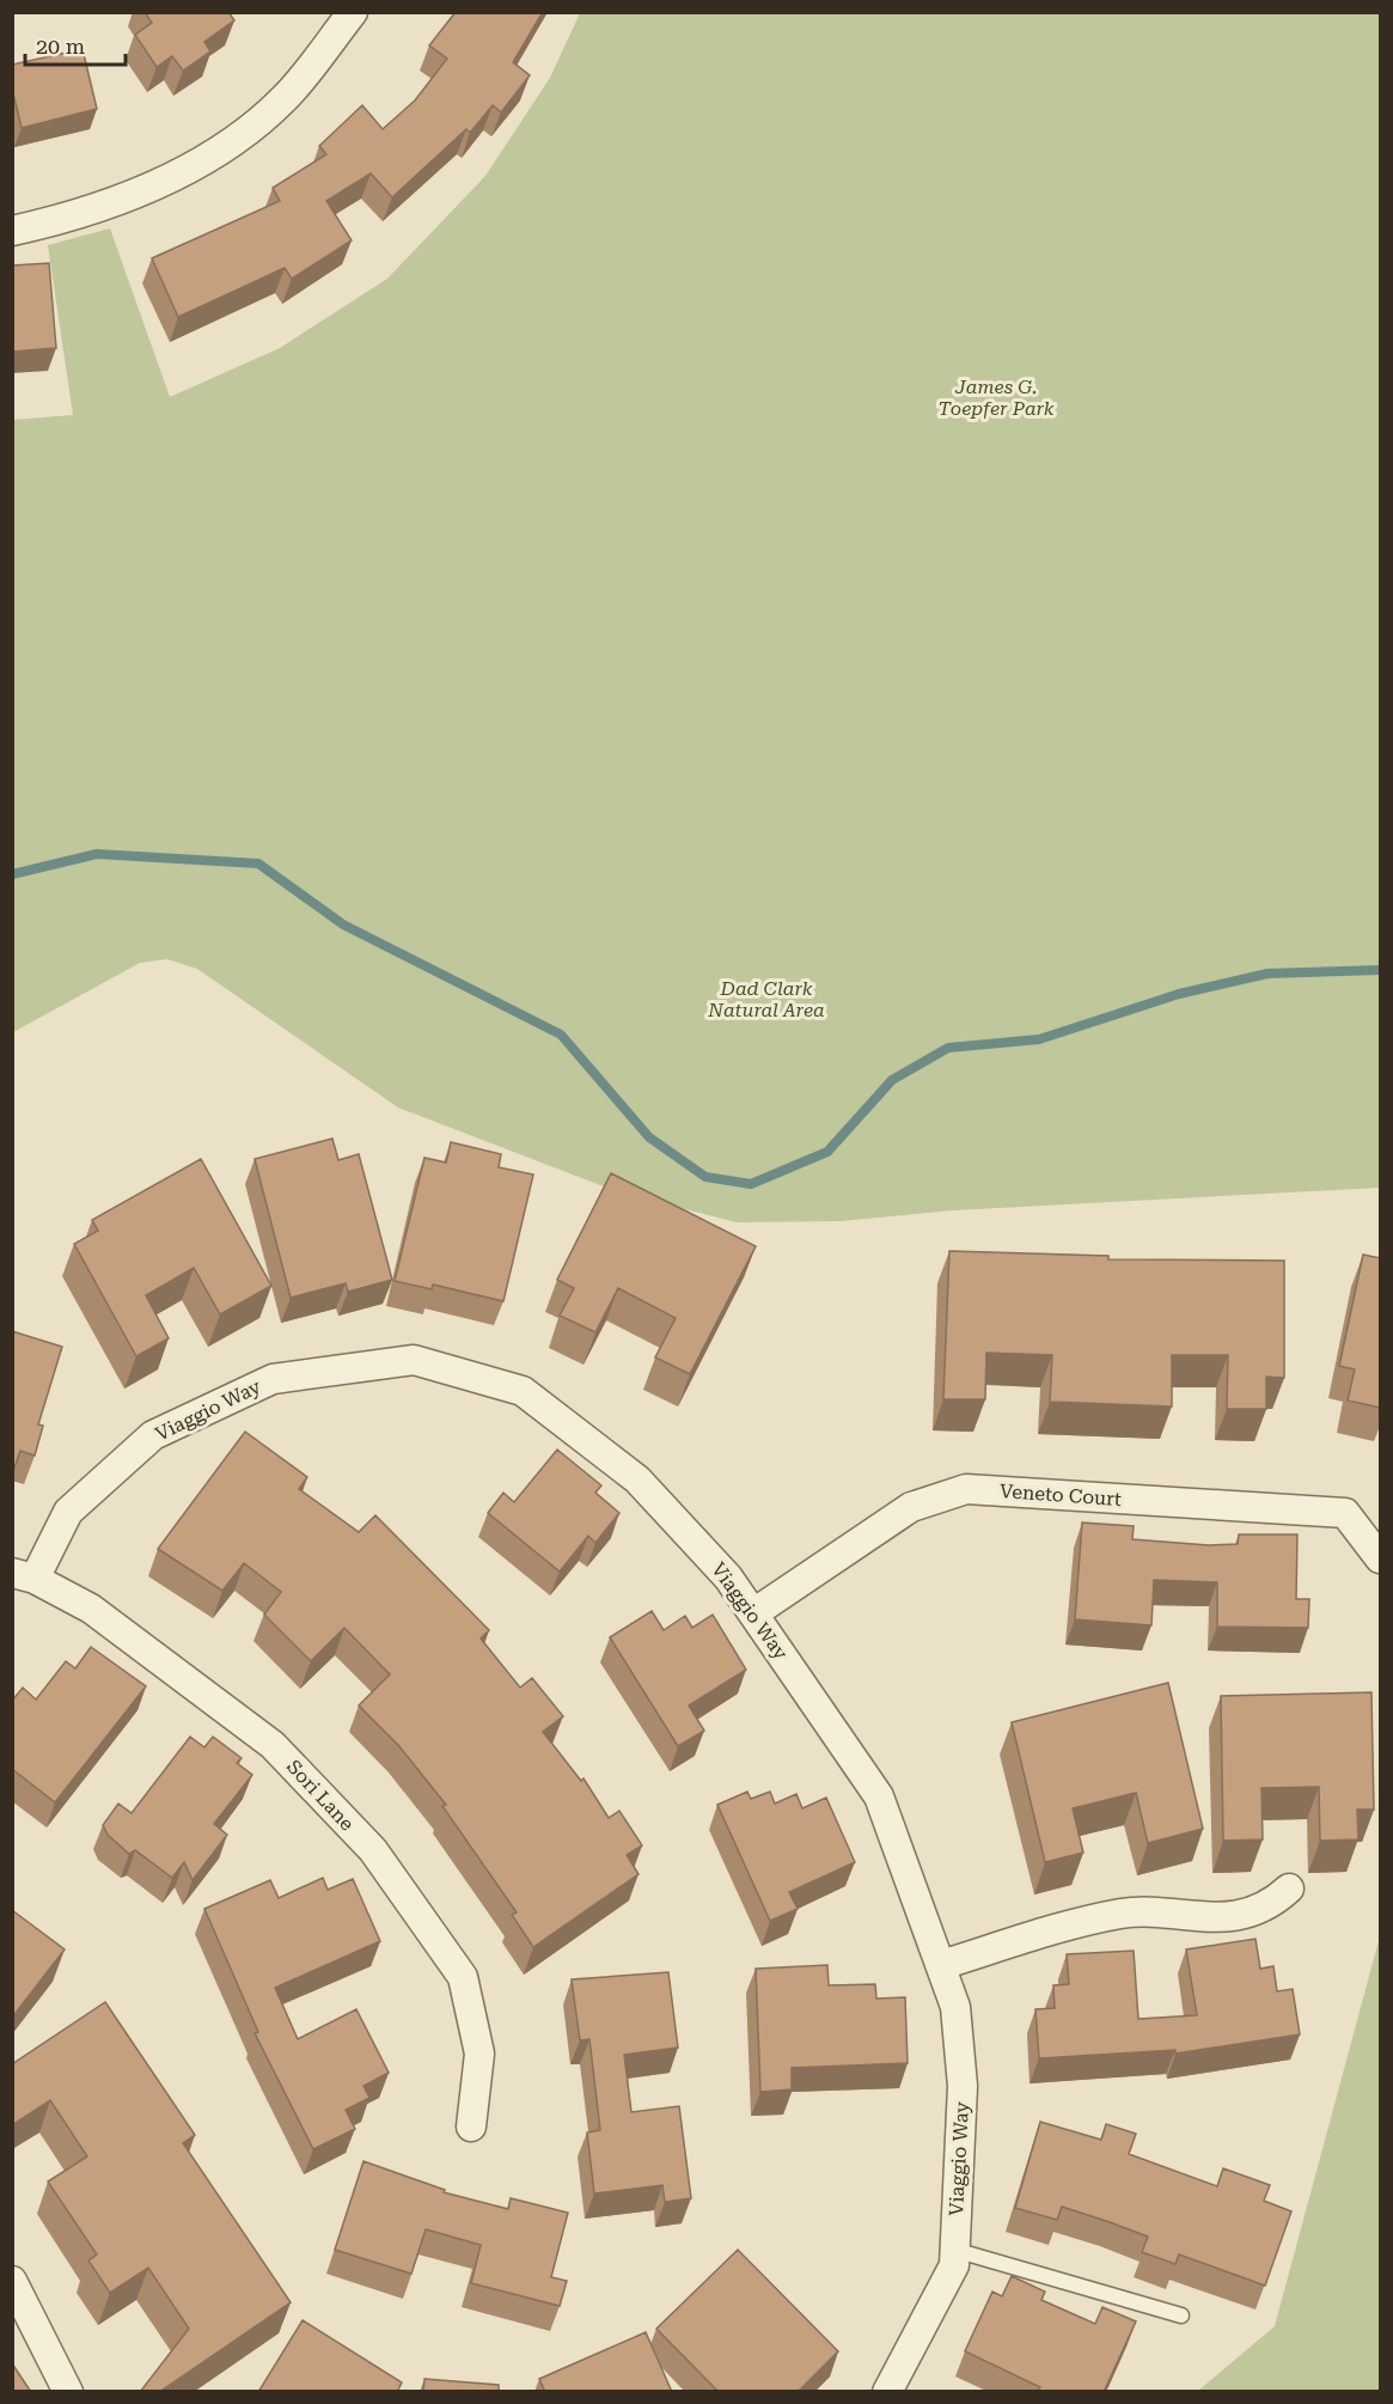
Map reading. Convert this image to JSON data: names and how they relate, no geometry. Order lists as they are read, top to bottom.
{
  "streets": {
    "street": ["Viaggio Way", "Veneto Court", "Sori Lane"]
  },
  "crossings": [
    ["Viaggio Way", "Veneto Court"],
    ["Viaggio Way", "Sori Lane"]
  ],
  "parks": ["James G. Toepfer Park", "Dad Clark Natural Area"],
  "scale_bar": "20 m"
}
